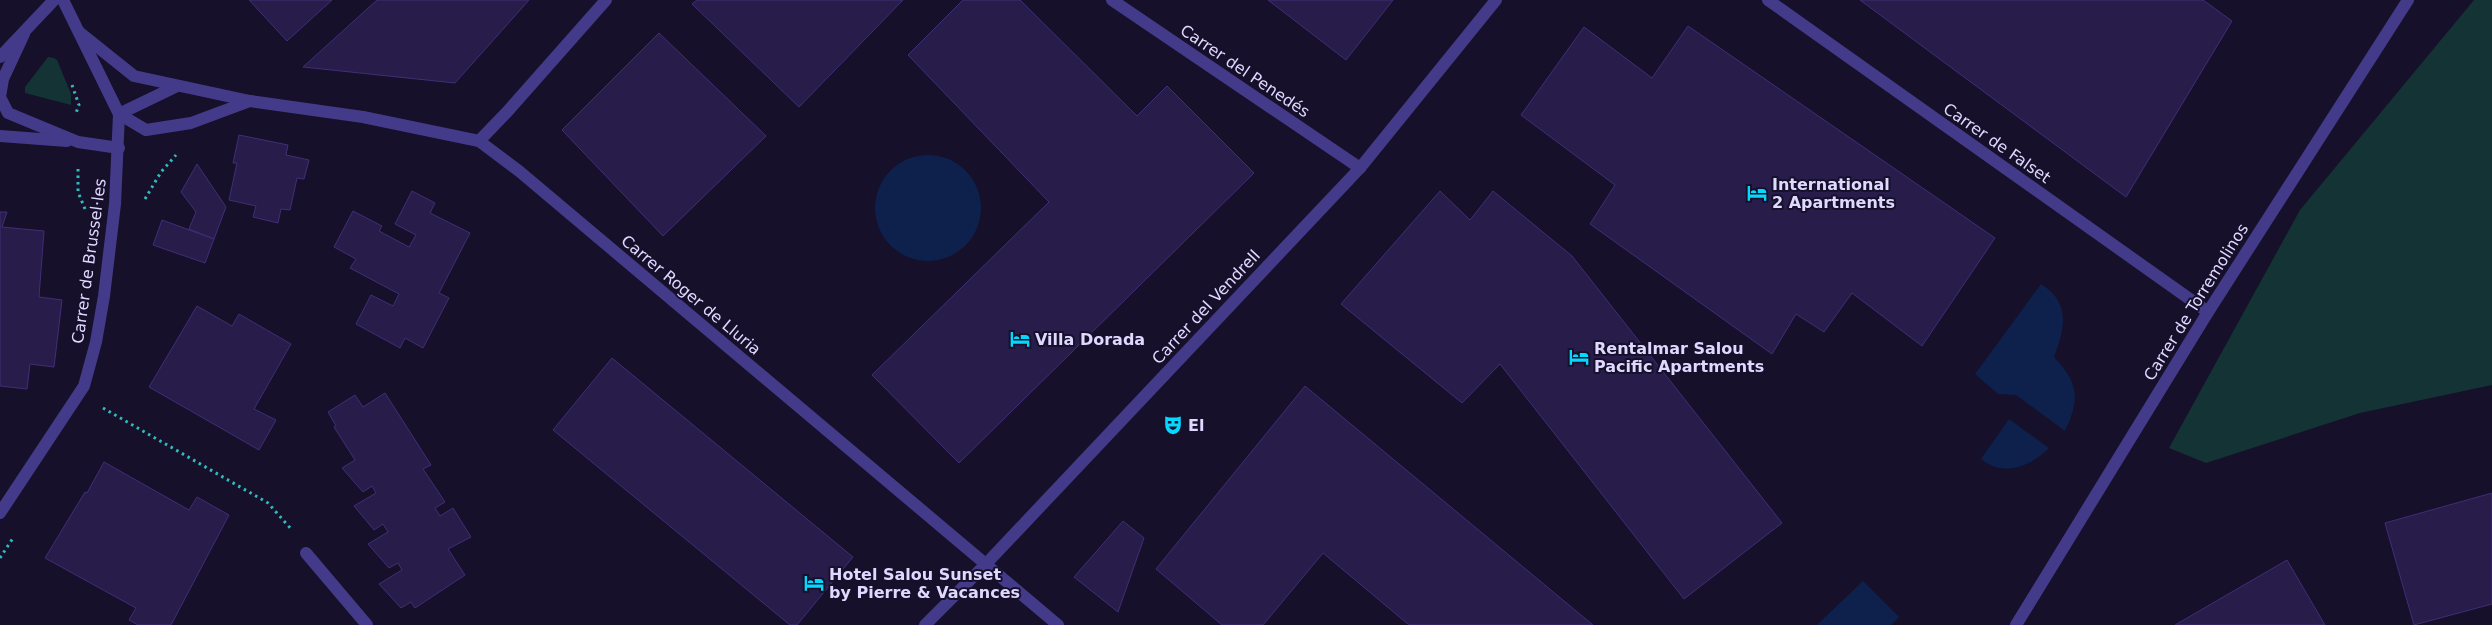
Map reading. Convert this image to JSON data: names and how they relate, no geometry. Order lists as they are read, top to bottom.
{
  "streets": {
    "street": [
      "Carrer del Penedés",
      "Carrer de Falset",
      "Carrer de Brussel·les",
      "Carrer Roger de Lluria",
      "Carrer de Torremolinos",
      "Carrer del Vendrell"
    ]
  },
  "crossings": [
    ["Carrer del Penedés", "Carrer del Vendrell"],
    ["Carrer de Falset", "Carrer de Torremolinos"],
    ["Carrer de Brussel·les", "Carrer Roger de Lluria"],
    ["Carrer Roger de Lluria", "Carrer del Vendrell"]
  ],
  "places": {
    "hotel": [
      "International 2 Apartments",
      "Villa Dorada",
      "Rentalmar Salou Pacific Apartments",
      "Hotel Salou Sunset by Pierre & Vacances"
    ],
    "theatre": ["El"]
  }
}
